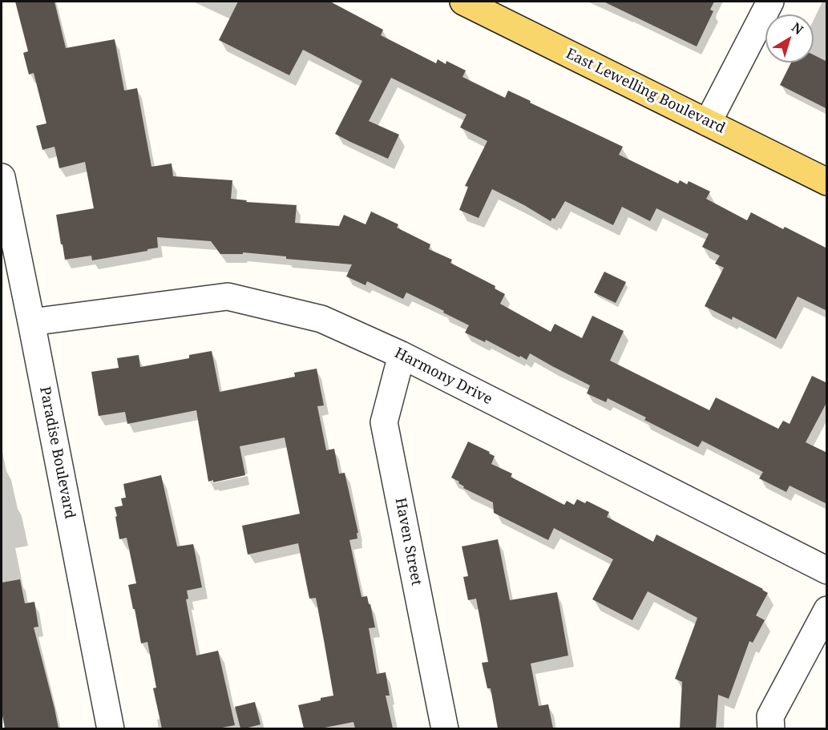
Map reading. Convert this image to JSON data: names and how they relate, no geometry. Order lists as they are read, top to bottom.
{
  "streets": {
    "main road": ["East Lewelling Boulevard"],
    "street": ["Harmony Drive", "Paradise Boulevard", "Haven Street"]
  },
  "crossings": [
    ["Harmony Drive", "Paradise Boulevard"],
    ["Harmony Drive", "Haven Street"]
  ],
  "north": "top right"
}
